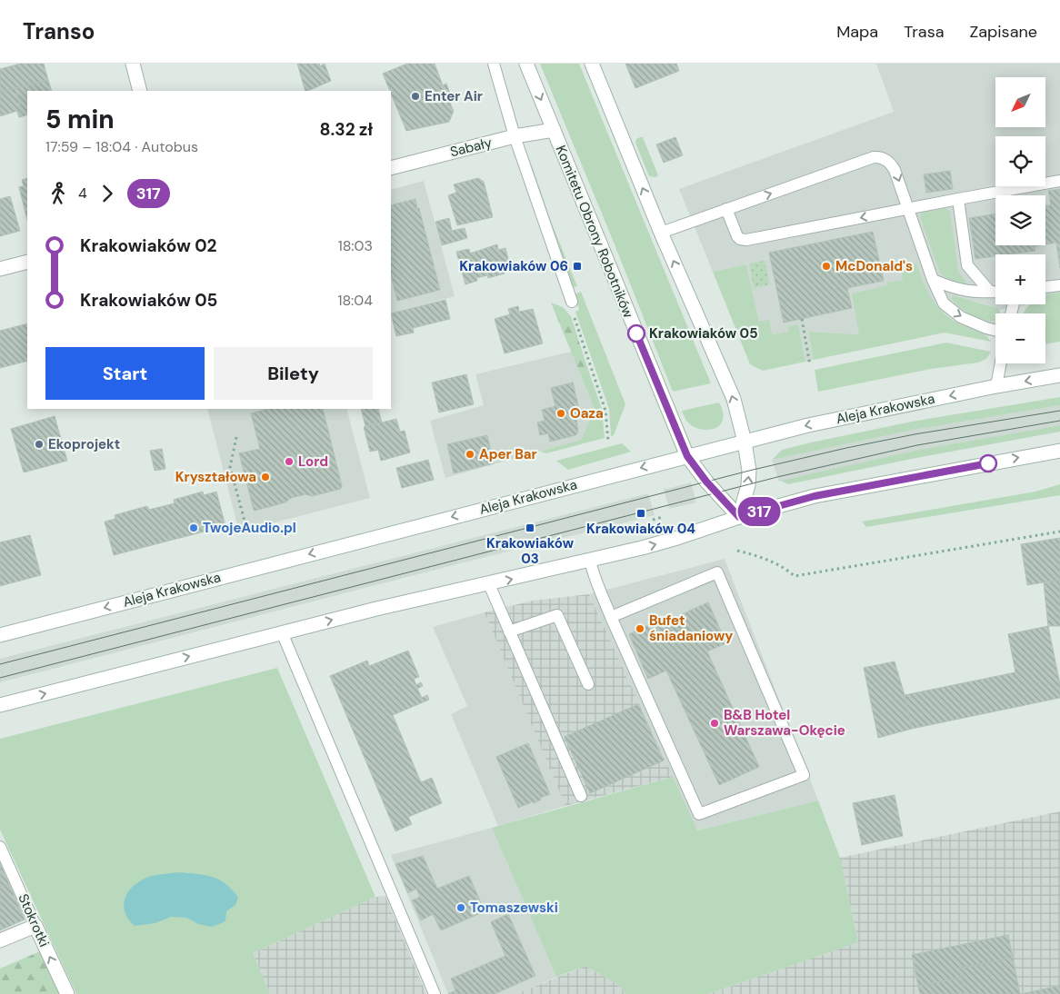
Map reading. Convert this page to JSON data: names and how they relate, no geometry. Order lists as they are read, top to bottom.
{
  "streets": {
    "main road": [
      "Sabały",
      "Komitetu Obrony Robotników",
      "Aleja Krakowska",
      "Stokrotki"
    ]
  },
  "crossings": [
    ["Sabały", "Komitetu Obrony Robotników"],
    ["Komitetu Obrony Robotników", "Aleja Krakowska"]
  ],
  "one_way": ["Stokrotki"],
  "places": {
    "other": [
      "Enter Air",
      "McDonald's",
      "Krakowiaków 05",
      "Oaza",
      "Ekoprojekt",
      "Aper Bar",
      "Lord",
      "Kryształowa",
      "TwojeAudio.pl",
      "Bufet śniadaniowy",
      "B&B Hotel Warszawa-Okęcie",
      "Tomaszewski"
    ],
    "transit": ["Krakowiaków 06", "Krakowiaków 04", "Krakowiaków 03"]
  },
  "lines": ["bus line 317"],
  "north": "bottom left",
  "page": {
    "header": "Transo",
    "nav": ["Mapa", "Trasa", "Zapisane"],
    "on_map": "317",
    "map_buttons": ["+", "−"],
    "heading": ["5 min", "17:59 – 18:04 · Autobus", "8.32 zł"],
    "legs": ["4", "317"],
    "list": [
      {
        "name": "Krakowiaków 02",
        "value": "18:03"
      },
      {
        "name": "Krakowiaków 05",
        "value": "18:04"
      }
    ],
    "buttons": ["Start", "Bilety"]
  }
}
